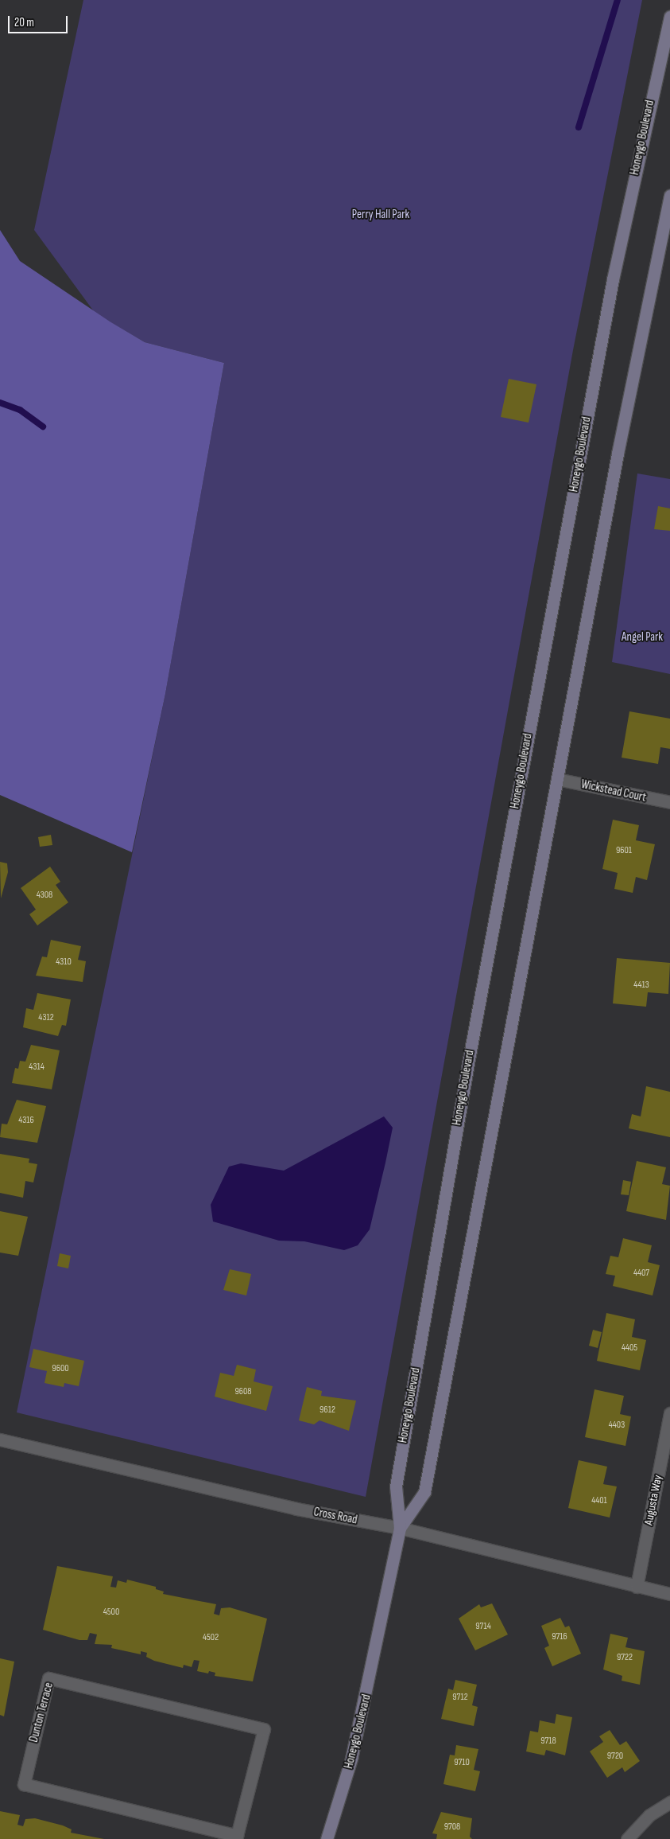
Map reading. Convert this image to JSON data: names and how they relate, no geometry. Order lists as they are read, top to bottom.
{
  "streets": {
    "main road": ["Honeygo Boulevard"],
    "street": [
      "Wickstead Court",
      "Augusta Way",
      "Cross Road",
      "Dunton Terrace"
    ]
  },
  "crossings": [
    ["Honeygo Boulevard", "Wickstead Court"],
    ["Honeygo Boulevard", "Cross Road"],
    ["Augusta Way", "Cross Road"]
  ],
  "parks": ["Perry Hall Park", "Angel Park"],
  "house_numbers": [
    "9601",
    "4308",
    "4310",
    "4413",
    "4312",
    "4314",
    "4316",
    "4407",
    "4405",
    "9600",
    "9608",
    "9612",
    "4403",
    "4401",
    "4500",
    "9714",
    "9716",
    "4502",
    "9722",
    "9712",
    "9718",
    "9720",
    "9710",
    "9708"
  ],
  "scale_bar": "20 m"
}
